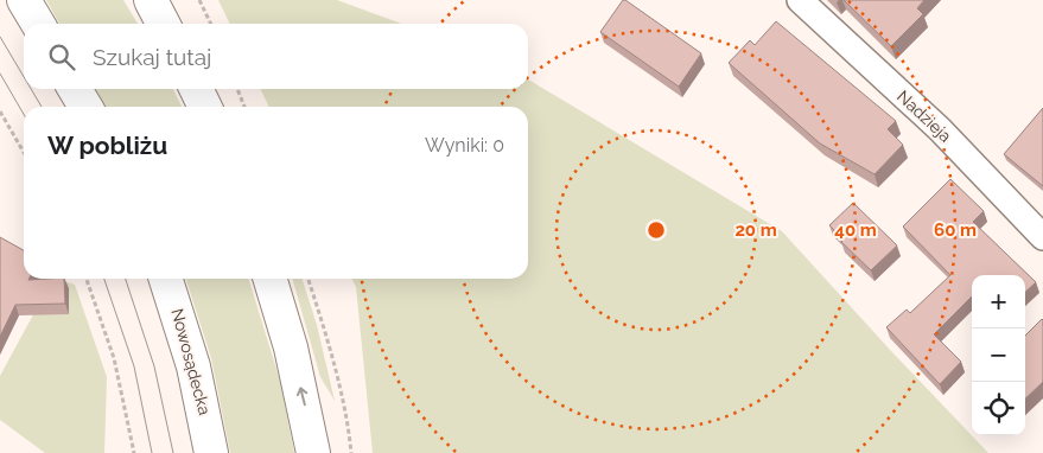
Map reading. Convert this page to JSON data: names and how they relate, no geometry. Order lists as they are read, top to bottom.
{
  "streets": {
    "main road": ["Nowosądecka"],
    "street": ["Nadzieja"]
  },
  "page": {
    "search": "Szukaj tutaj",
    "heading": ["W pobliżu", "Wyniki: 0"],
    "map_buttons": ["+", "−"]
  },
  "rings": ["20 m", "40 m", "60 m"]
}
